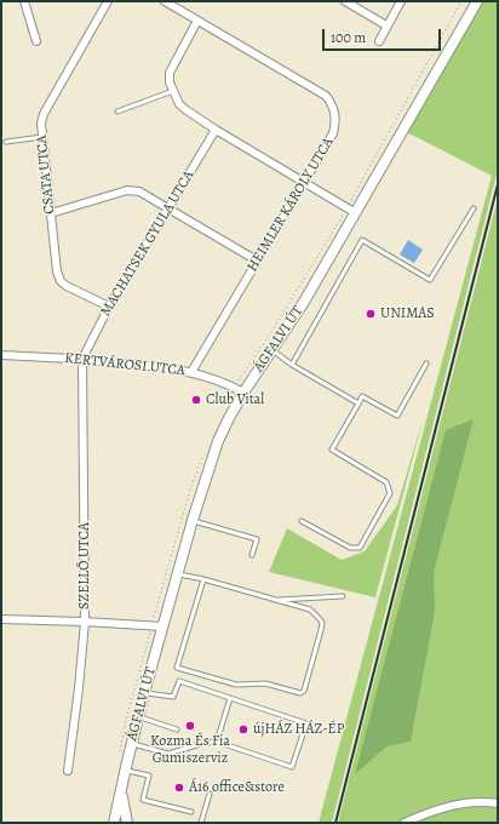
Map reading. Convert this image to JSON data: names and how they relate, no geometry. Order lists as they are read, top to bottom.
{
  "streets": {
    "street": [
      "CSATA UTCA",
      "HEIMLER KÁROLY UTCA",
      "MACHATSEK GYULA UTCA",
      "ÁGFALVI ÚT",
      "KERTVÁROSI UTCA",
      "SZELLŐ UTCA"
    ]
  },
  "crossings": [
    ["CSATA UTCA", "MACHATSEK GYULA UTCA"],
    ["HEIMLER KÁROLY UTCA", "KERTVÁROSI UTCA"],
    ["MACHATSEK GYULA UTCA", "KERTVÁROSI UTCA"],
    ["MACHATSEK GYULA UTCA", "SZELLŐ UTCA"],
    ["ÁGFALVI ÚT", "KERTVÁROSI UTCA"],
    ["KERTVÁROSI UTCA", "SZELLŐ UTCA"]
  ],
  "places": [
    "UNIMAS",
    "Club Vital",
    "Kozma És Fia Gumiszerviz",
    "újHÁZ HÁZ-ÉP",
    "Á16 office&store"
  ],
  "scale_bar": "100 m"
}
